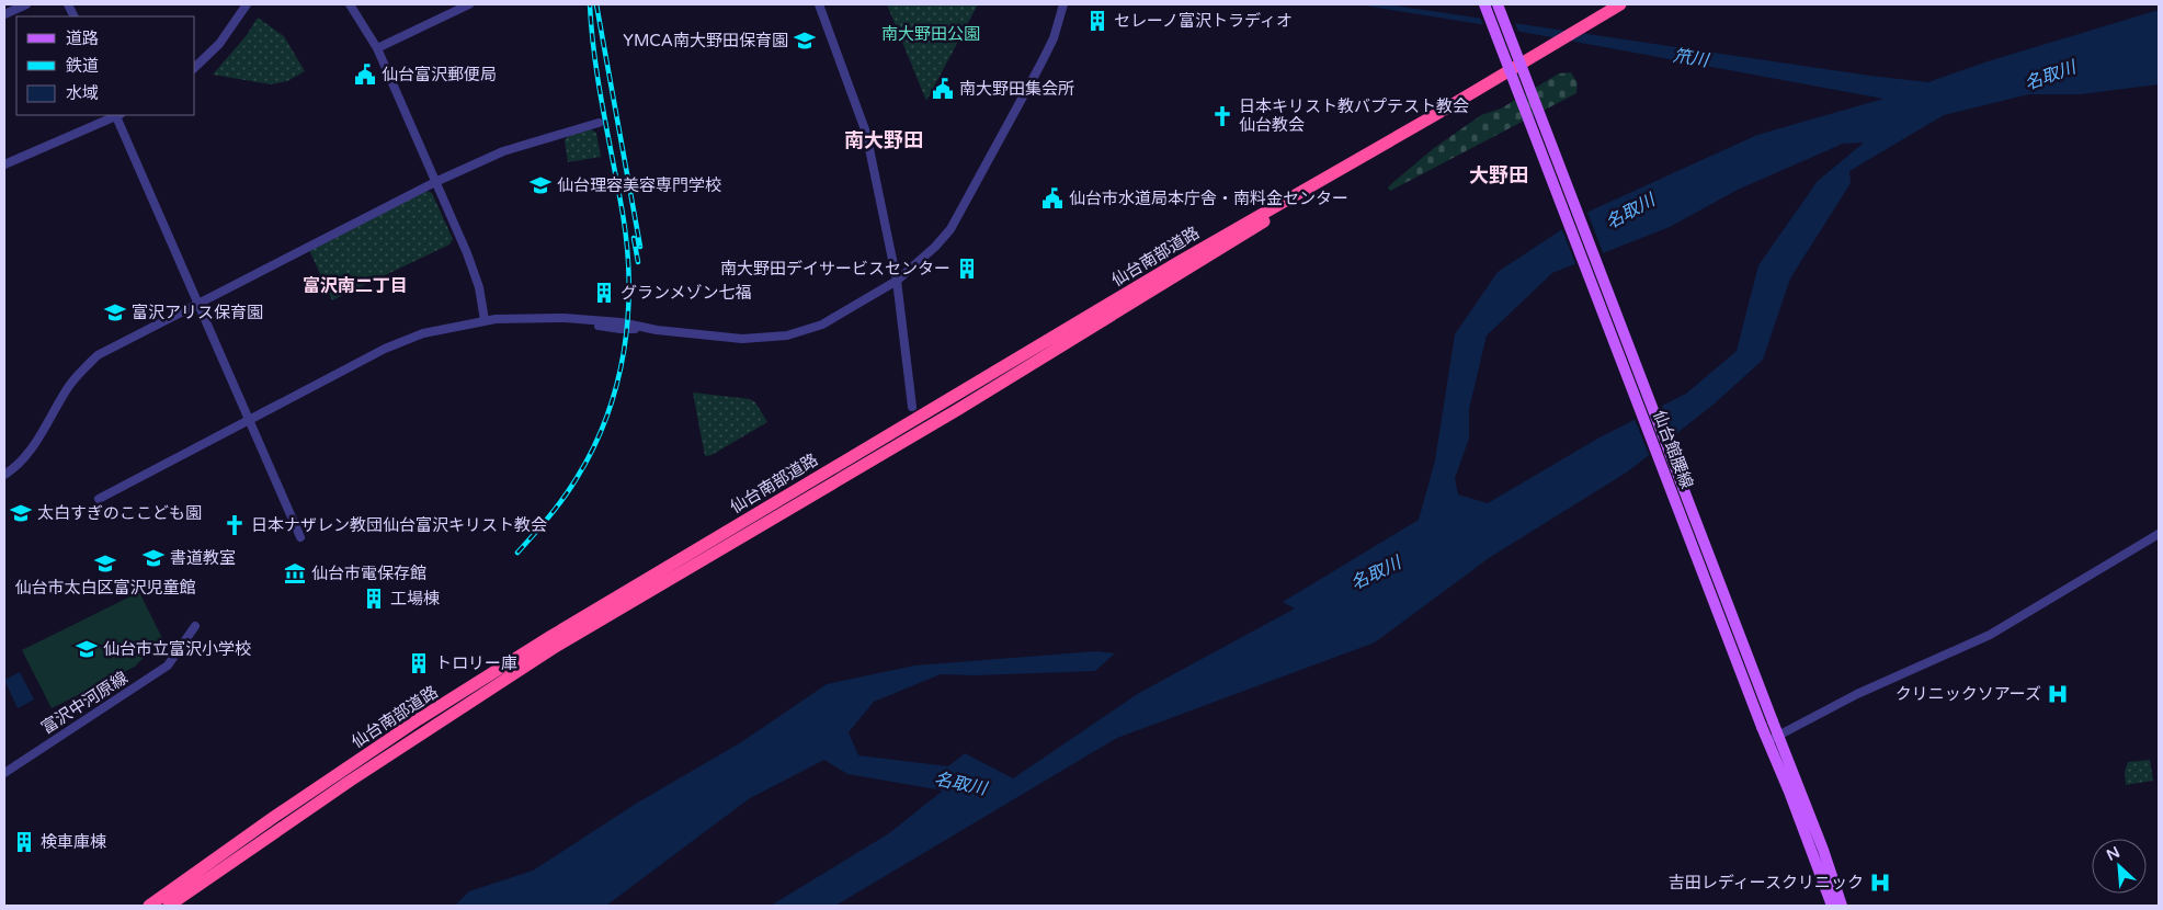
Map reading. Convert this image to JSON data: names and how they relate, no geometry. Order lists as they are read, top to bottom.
{
  "streets": {
    "highway": ["仙台南部道路"],
    "main road": ["仙台館腰線"],
    "street": ["富沢中河原線"]
  },
  "districts": ["南大野田", "大野田", "富沢南二丁目"],
  "water": ["笊川", "名取川"],
  "parks": ["南大野田公園"],
  "places": {
    "building": [
      "セレーノ富沢トラディオ",
      "南大野田デイサービスセンター",
      "グランメゾン七福",
      "工場棟",
      "トロリー庫",
      "検車庫棟"
    ],
    "school or university": [
      "YMCA南大野田保育園",
      "仙台理容美容専門学校",
      "富沢アリス保育園",
      "太白すぎのここども園",
      "書道教室",
      "仙台市太白区富沢児童館",
      "仙台市立富沢小学校"
    ],
    "public building": ["仙台富沢郵便局", "南大野田集会所", "仙台市水道局本庁舎・南料金センター"],
    "church": ["日本キリスト教バプテスト教会 仙台教会", "日本ナザレン教団仙台富沢キリスト教会"],
    "museum": ["仙台市電保存館"],
    "hospital": ["クリニックソアーズ", "吉田レディースクリニック"]
  },
  "legend": ["道路", "鉄道", "水域"],
  "north": "top left"
}
